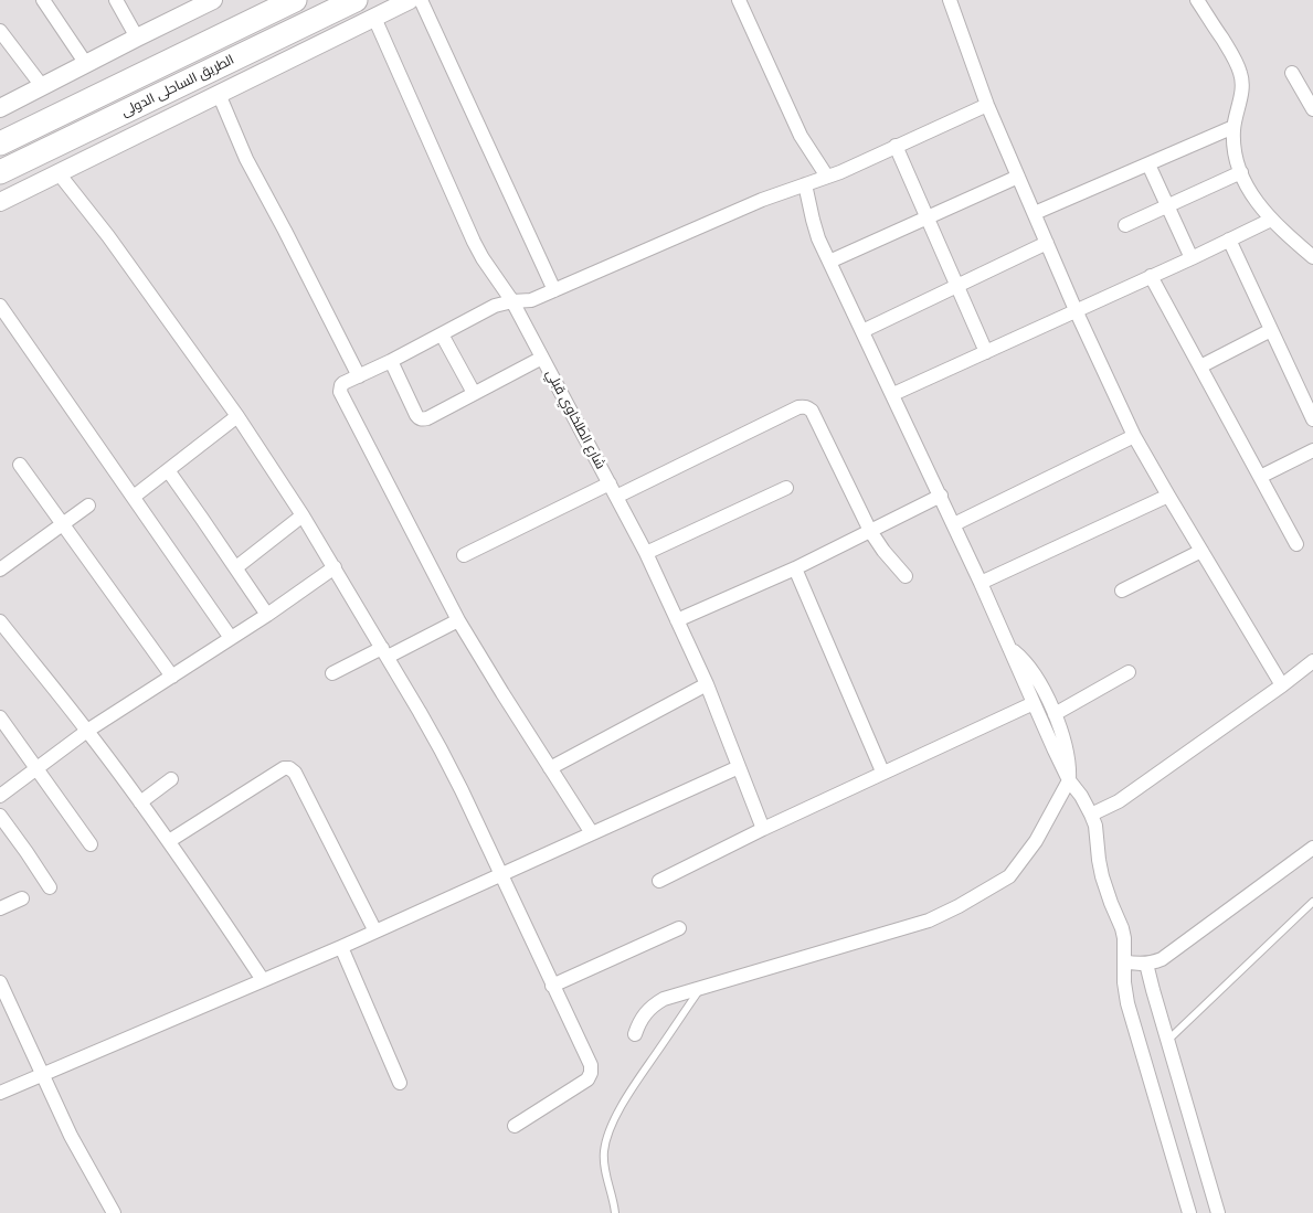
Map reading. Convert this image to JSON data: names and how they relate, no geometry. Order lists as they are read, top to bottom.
{
  "streets": {
    "highway": ["الطريق الساحلى الدولى"],
    "street": ["شارع الطلخاوي قبلي"]
  }
}
